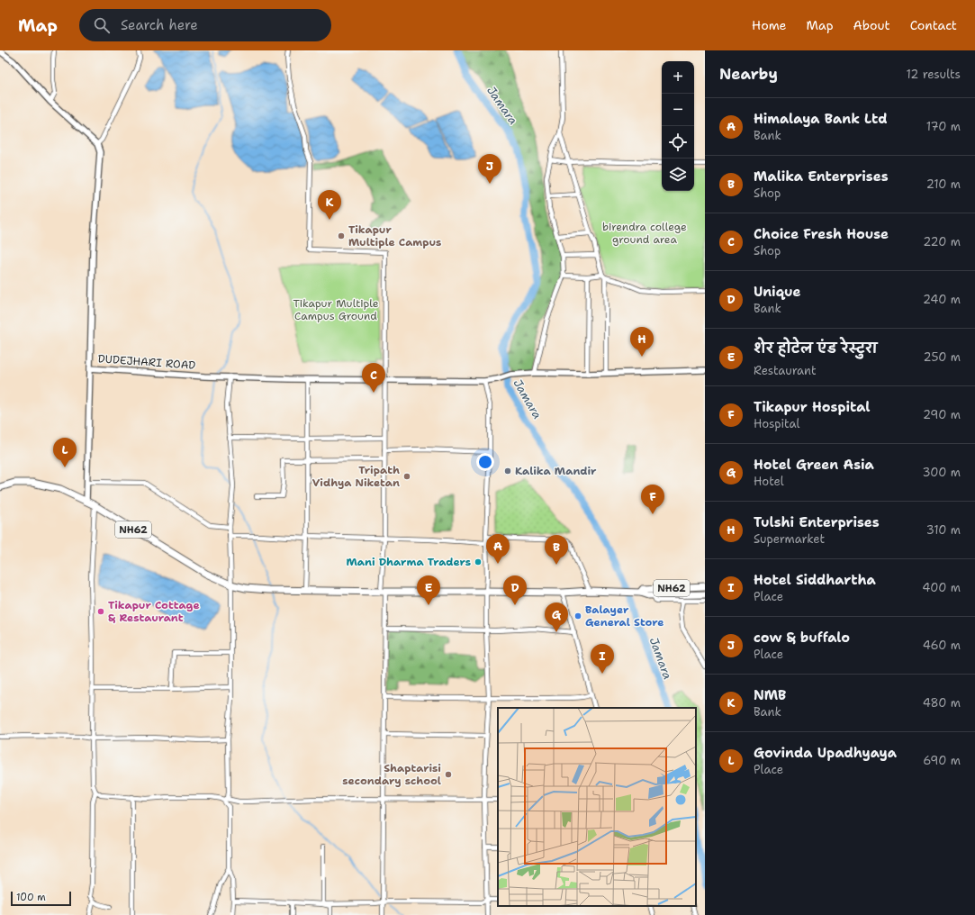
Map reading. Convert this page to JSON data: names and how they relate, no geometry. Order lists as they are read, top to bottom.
{
  "streets": {
    "main road": ["NH62"],
    "street": ["DUDEJHARI ROAD"]
  },
  "water": ["Jamara"],
  "parks": ["birendra college ground area", "Tikapur Multiple Campus Ground"],
  "places": [
    "Tikapur Multiple Campus",
    "Kalika Mandir",
    "Tripath Vidhya Niketan",
    "Mani Dharma Traders",
    "Tikapur Cottage & Restaurant",
    "Balayer General Store",
    "Shaptarisi secondary school"
  ],
  "scale_bar": "100 m",
  "page": {
    "header": "Map",
    "search": "Search here",
    "nav": [
      "Home",
      "Map",
      "About",
      "Contact"
    ],
    "heading": ["Nearby", "12 results"],
    "map_buttons": ["+", "−"],
    "list": [
      {
        "mark": "A",
        "name": "Himalaya Bank Ltd",
        "note": "Bank",
        "value": "170 m"
      },
      {
        "mark": "B",
        "name": "Malika Enterprises",
        "note": "Shop",
        "value": "210 m"
      },
      {
        "mark": "C",
        "name": "Choice Fresh House",
        "note": "Shop",
        "value": "220 m"
      },
      {
        "mark": "D",
        "name": "Unique",
        "note": "Bank",
        "value": "240 m"
      },
      {
        "mark": "E",
        "name": "शेर होटेल एंड रेस्टुरा",
        "note": "Restaurant",
        "value": "250 m"
      },
      {
        "mark": "F",
        "name": "Tikapur Hospital",
        "note": "Hospital",
        "value": "290 m"
      },
      {
        "mark": "G",
        "name": "Hotel Green Asia",
        "note": "Hotel",
        "value": "300 m"
      },
      {
        "mark": "H",
        "name": "Tulshi Enterprises",
        "note": "Supermarket",
        "value": "310 m"
      },
      {
        "mark": "I",
        "name": "Hotel Siddhartha",
        "note": "Place",
        "value": "400 m"
      },
      {
        "mark": "J",
        "name": "cow & buffalo",
        "note": "Place",
        "value": "460 m"
      },
      {
        "mark": "K",
        "name": "NMB",
        "note": "Bank",
        "value": "480 m"
      },
      {
        "mark": "L",
        "name": "Govinda Upadhyaya",
        "note": "Place",
        "value": "690 m"
      }
    ],
    "pins": [
      "J",
      "K",
      "H",
      "C",
      "L",
      "F",
      "A",
      "B",
      "D",
      "E",
      "G",
      "I"
    ],
    "scale": "100 m"
  }
}
